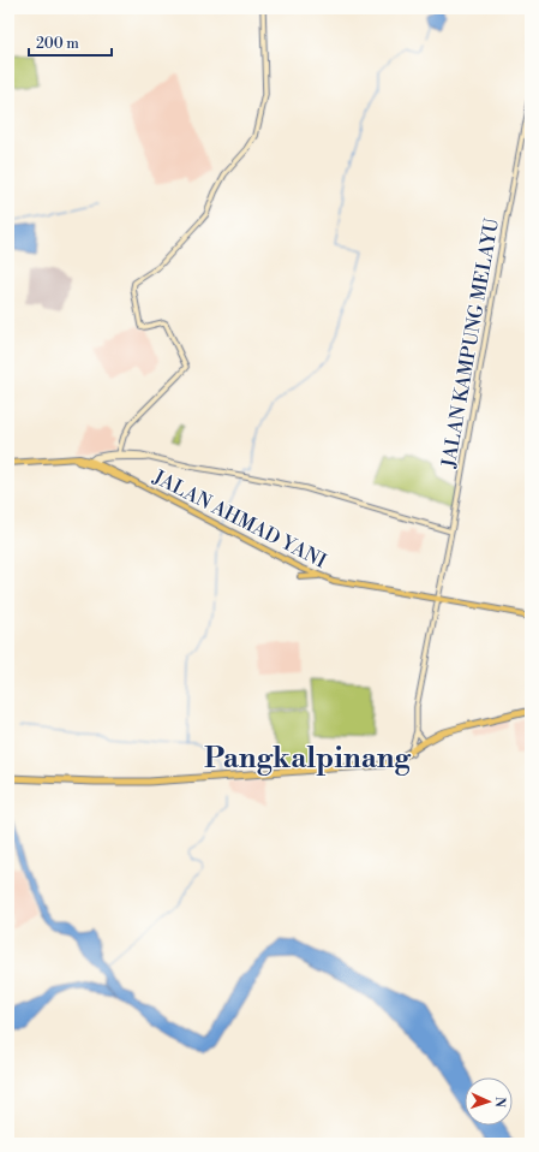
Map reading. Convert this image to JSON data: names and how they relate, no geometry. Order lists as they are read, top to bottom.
{
  "streets": {
    "main road": ["JALAN KAMPUNG MELAYU", "JALAN AHMAD YANI"]
  },
  "crossings": [
    ["JALAN KAMPUNG MELAYU", "JALAN AHMAD YANI"]
  ],
  "districts": ["Pangkalpinang"],
  "scale_bar": "200 m",
  "north": "right"
}
